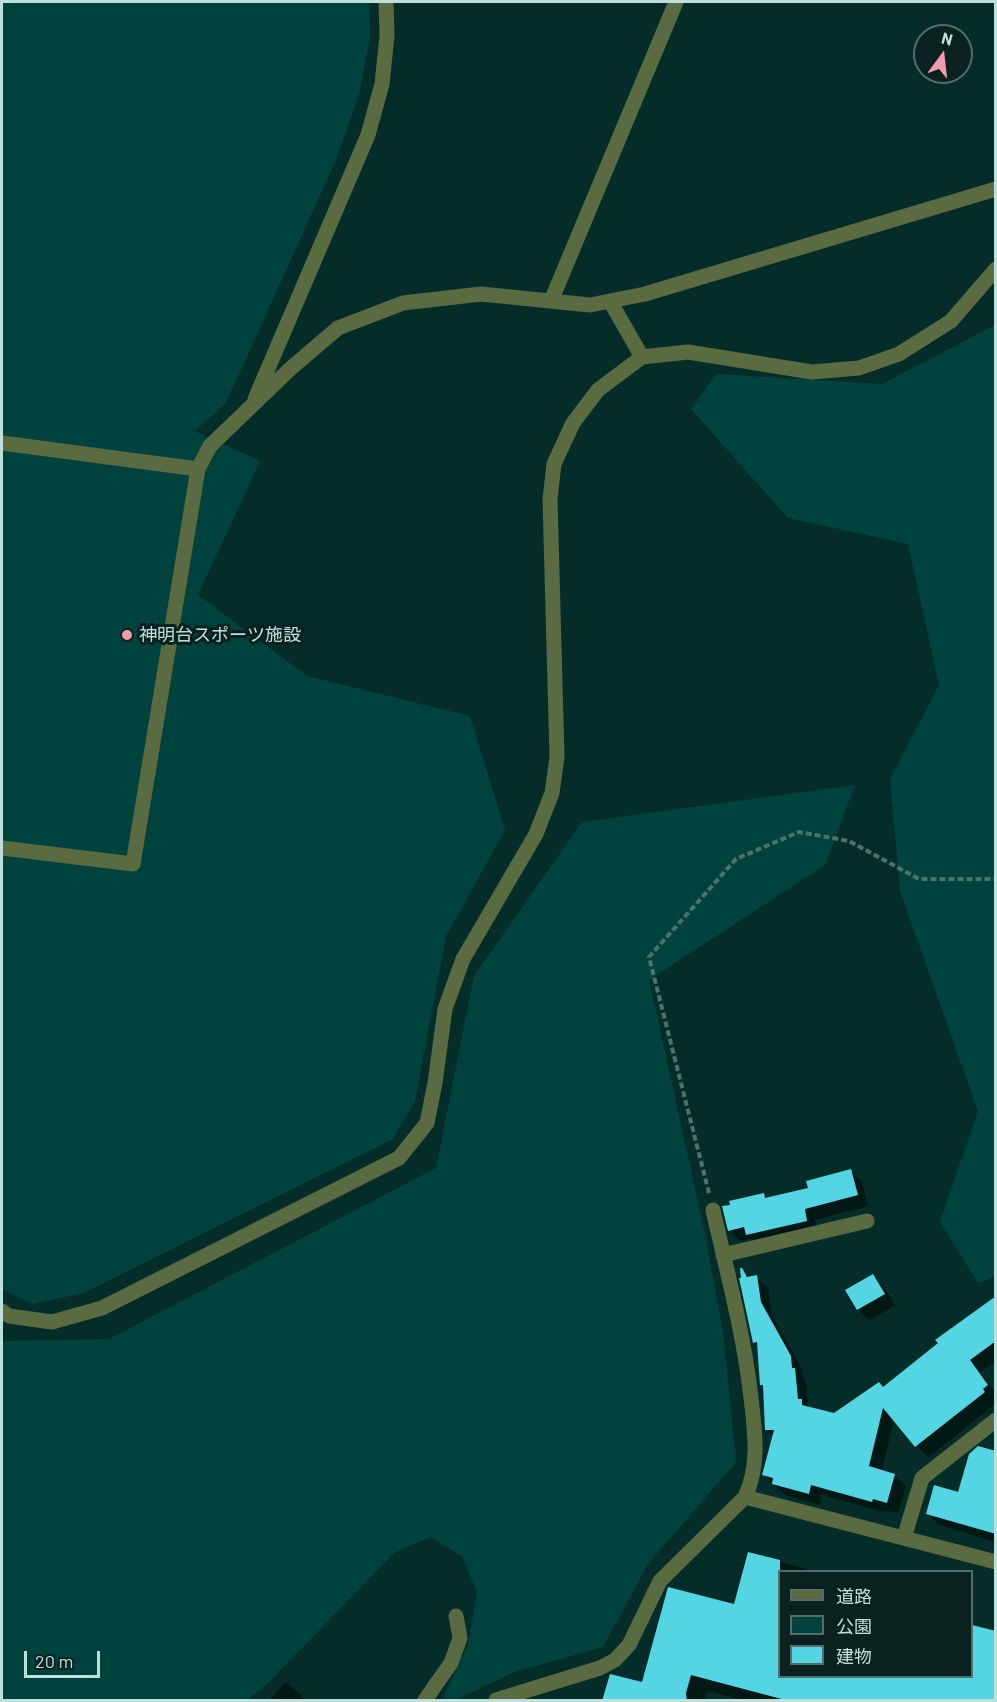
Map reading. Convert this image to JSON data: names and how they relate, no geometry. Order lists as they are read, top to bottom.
{
  "places": ["神明台スポーツ施設"],
  "legend": ["道路", "公園", "建物"],
  "scale_bar": "20 m",
  "north": "top"
}
